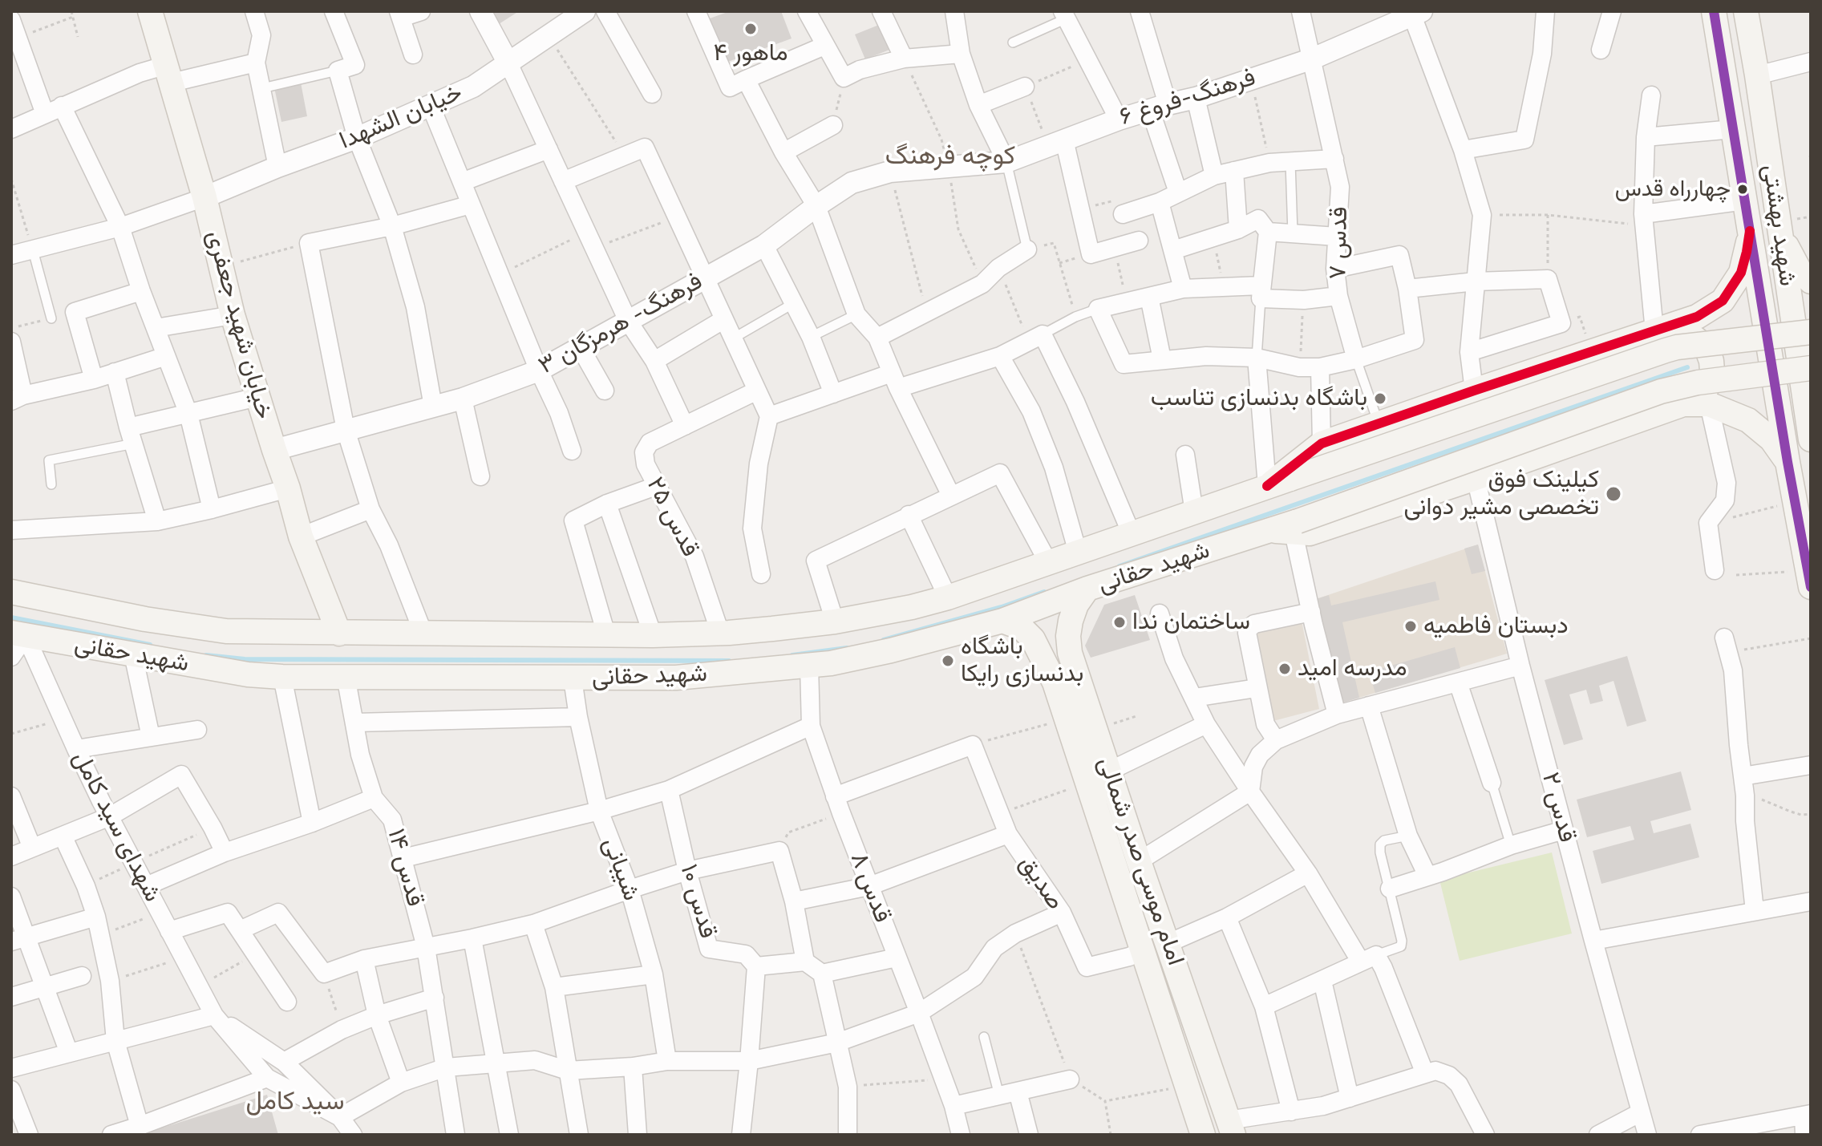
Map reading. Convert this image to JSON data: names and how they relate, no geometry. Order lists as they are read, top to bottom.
{
  "streets": {
    "main road": [
      "شهید بهشتی",
      "خیابان شهید جعفری",
      "شهید حقانی",
      "امام موسی صدر شمالی"
    ],
    "street": [
      "فرهنگ-فروغ ۶",
      "خیابان الشهدا",
      "قدس ۷",
      "فرهنگ- هرمزگان ۳",
      "قدس ۲۵",
      "قدس ۲",
      "شهدای سید کامل",
      "قدس ۱۴",
      "شیبانی",
      "صدیق",
      "قدس ۸",
      "قدس ۱۰"
    ]
  },
  "crossings": [
    ["فرهنگ-فروغ ۶", "قدس ۷"],
    ["فرهنگ-فروغ ۶", "فرهنگ- هرمزگان ۳"],
    ["خیابان الشهدا", "خیابان شهید جعفری"],
    ["شهید بهشتی", "شهید حقانی"],
    ["قدس ۷", "شهید حقانی"],
    ["فرهنگ- هرمزگان ۳", "خیابان شهید جعفری"],
    ["خیابان شهید جعفری", "شهید حقانی"],
    ["قدس ۲۵", "شهید حقانی"],
    ["شهید حقانی", "قدس ۲"],
    ["شهید حقانی", "شهدای سید کامل"],
    ["شهید حقانی", "امام موسی صدر شمالی"],
    ["شهید حقانی", "قدس ۱۴"],
    ["شهید حقانی", "شیبانی"],
    ["شهید حقانی", "قدس ۸"],
    ["امام موسی صدر شمالی", "صدیق"]
  ],
  "districts": ["کوچه فرهنگ", "سید کامل"],
  "places": [
    "ماهور ۴",
    "چهارراه قدس",
    "باشگاه بدنسازی تناسب",
    "کیلینک فوق تخصصی مشیر دوانی",
    "ساختمان ندا",
    "دبستان فاطمیه",
    "باشگاه بدنسازی رایکا",
    "مدرسه امید"
  ]
}
